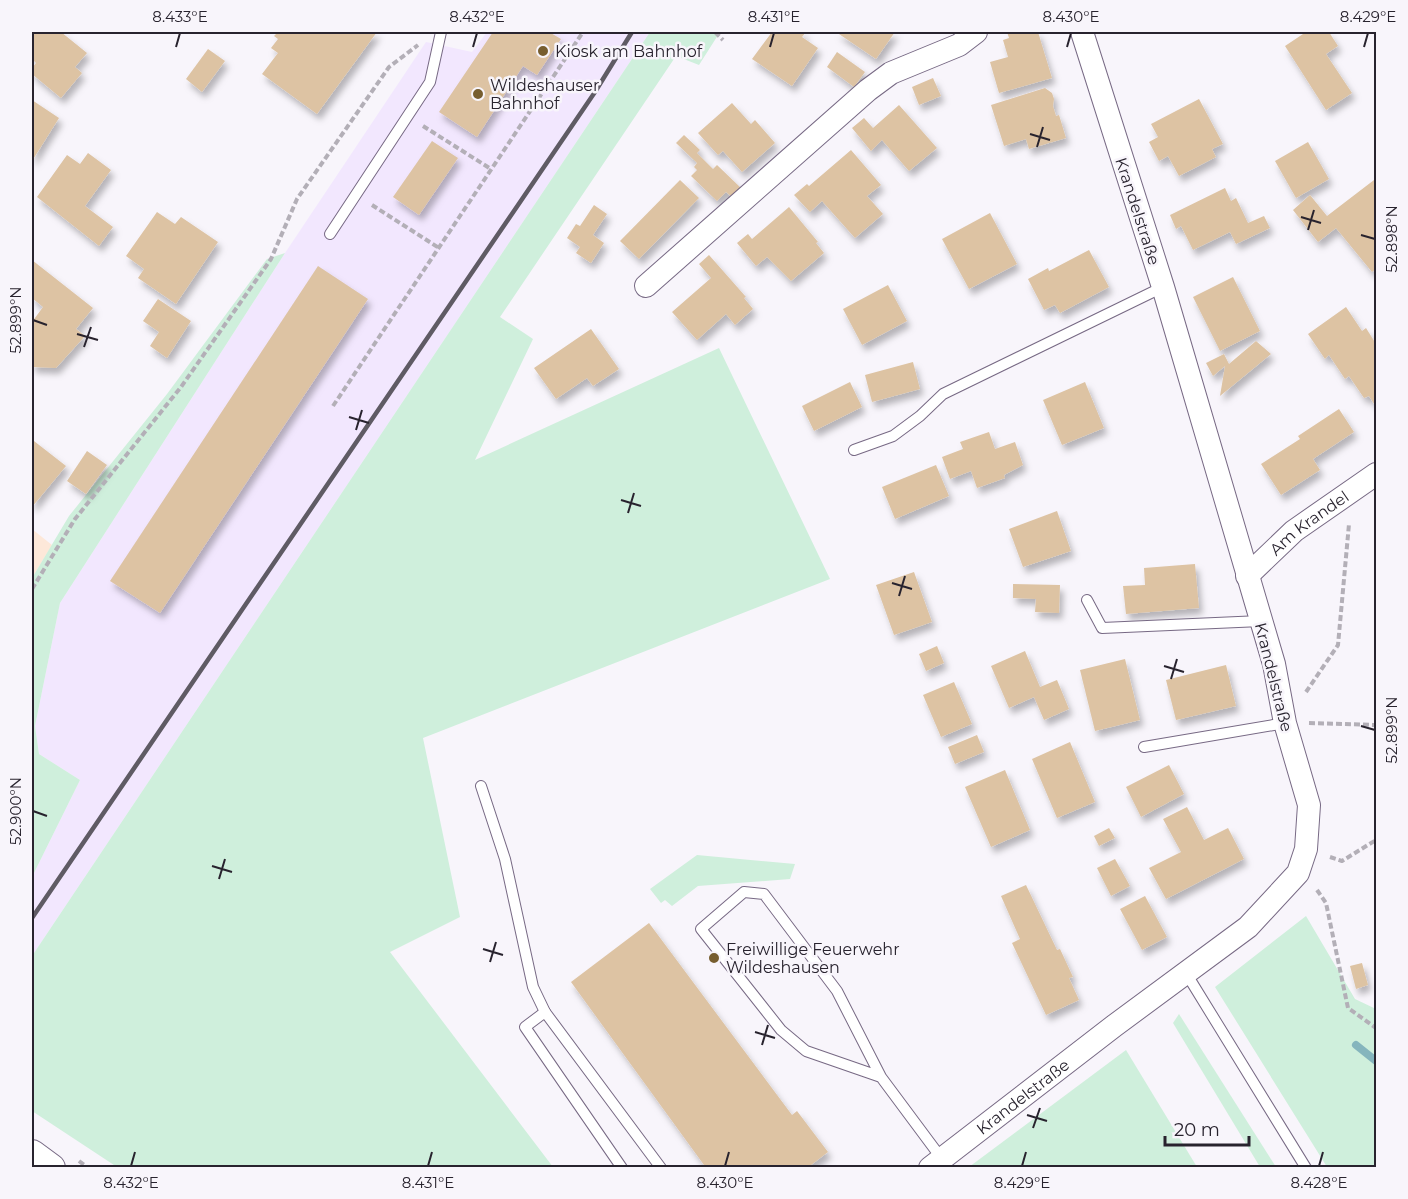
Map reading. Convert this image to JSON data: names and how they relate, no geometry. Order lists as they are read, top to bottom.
{
  "streets": {
    "street": ["Krandelstraße", "Am Krandel"]
  },
  "crossings": [
    ["Krandelstraße", "Am Krandel"]
  ],
  "places": ["Kiosk am Bahnhof", "Wildeshauser Bahnhof", "Freiwillige Feuerwehr Wildeshausen"],
  "scale_bar": "20 m",
  "coordinates": [
    "8.433°E",
    "8.432°E",
    "8.431°E",
    "8.430°E",
    "8.429°E",
    "52.898°N",
    "52.899°N",
    "52.900°N",
    "8.428°E"
  ]
}
